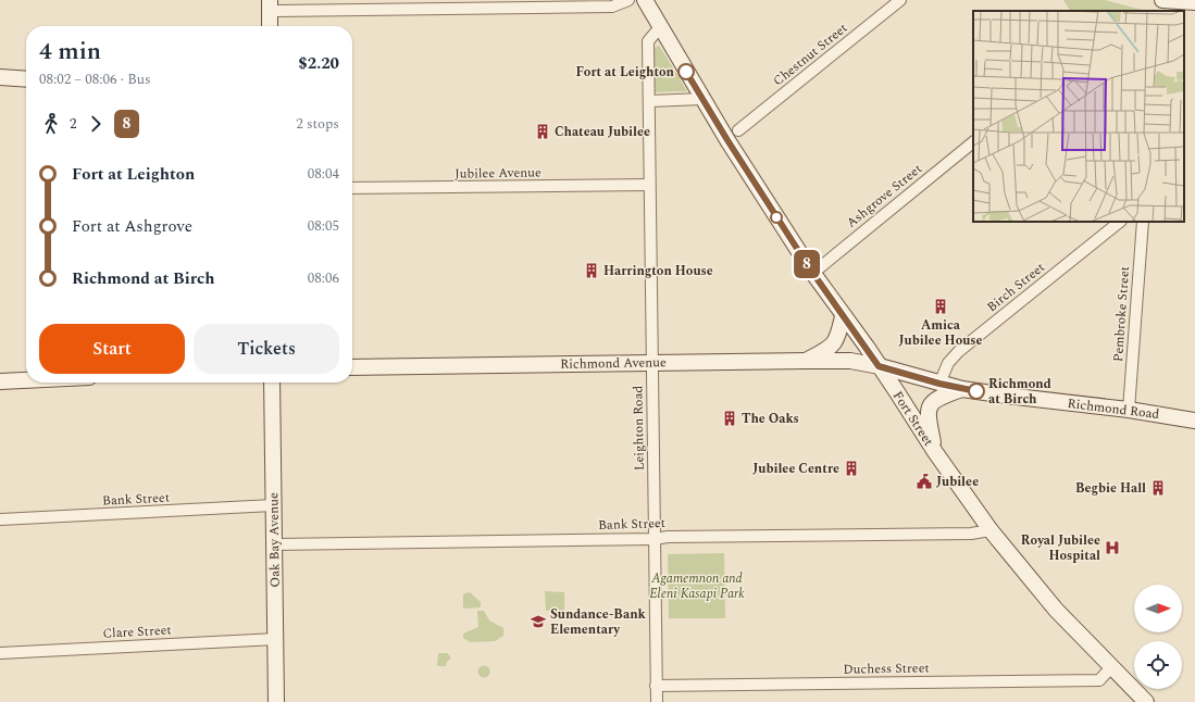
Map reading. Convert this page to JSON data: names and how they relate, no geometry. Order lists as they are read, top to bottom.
{
  "streets": {
    "main road": [
      "Richmond Avenue",
      "Richmond Road",
      "Fort Street",
      "Oak Bay Avenue"
    ],
    "street": [
      "Chestnut Street",
      "Jubilee Avenue",
      "Ashgrove Street",
      "Birch Street",
      "Pembroke Street",
      "Leighton Road",
      "Bank Street",
      "Clare Street",
      "Duchess Street"
    ]
  },
  "crossings": [
    ["Jubilee Avenue", "Leighton Road"],
    ["Ashgrove Street", "Fort Street"],
    ["Birch Street", "Richmond Road"],
    ["Pembroke Street", "Richmond Road"],
    ["Richmond Avenue", "Richmond Road"],
    ["Richmond Avenue", "Fort Street"],
    ["Richmond Avenue", "Leighton Road"],
    ["Richmond Road", "Fort Street"],
    ["Fort Street", "Leighton Road"],
    ["Fort Street", "Bank Street"],
    ["Fort Street", "Duchess Street"],
    ["Leighton Road", "Bank Street"],
    ["Leighton Road", "Duchess Street"],
    ["Bank Street", "Oak Bay Avenue"],
    ["Oak Bay Avenue", "Clare Street"]
  ],
  "parks": ["Agamemnon and Eleni Kasapi Park"],
  "places": {
    "other": ["Fort at Leighton", "Richmond at Birch"],
    "building": [
      "Chateau Jubilee",
      "Harrington House",
      "Amica Jubilee House",
      "The Oaks",
      "Jubilee Centre",
      "Begbie Hall"
    ],
    "public building": ["Jubilee"],
    "hospital": ["Royal Jubilee Hospital"],
    "school or university": ["Sundance-Bank Elementary"]
  },
  "lines": ["bus line 8"],
  "north": "right",
  "page": {
    "on_map": "8",
    "heading": ["4 min", "08:02 – 08:06 · Bus", "$2.20"],
    "legs": ["2", "8", "2 stops"],
    "list": [
      {
        "name": "Fort at Leighton",
        "value": "08:04"
      },
      {
        "name": "Fort at Ashgrove",
        "value": "08:05"
      },
      {
        "name": "Richmond at Birch",
        "value": "08:06"
      }
    ],
    "buttons": ["Start", "Tickets"]
  }
}
